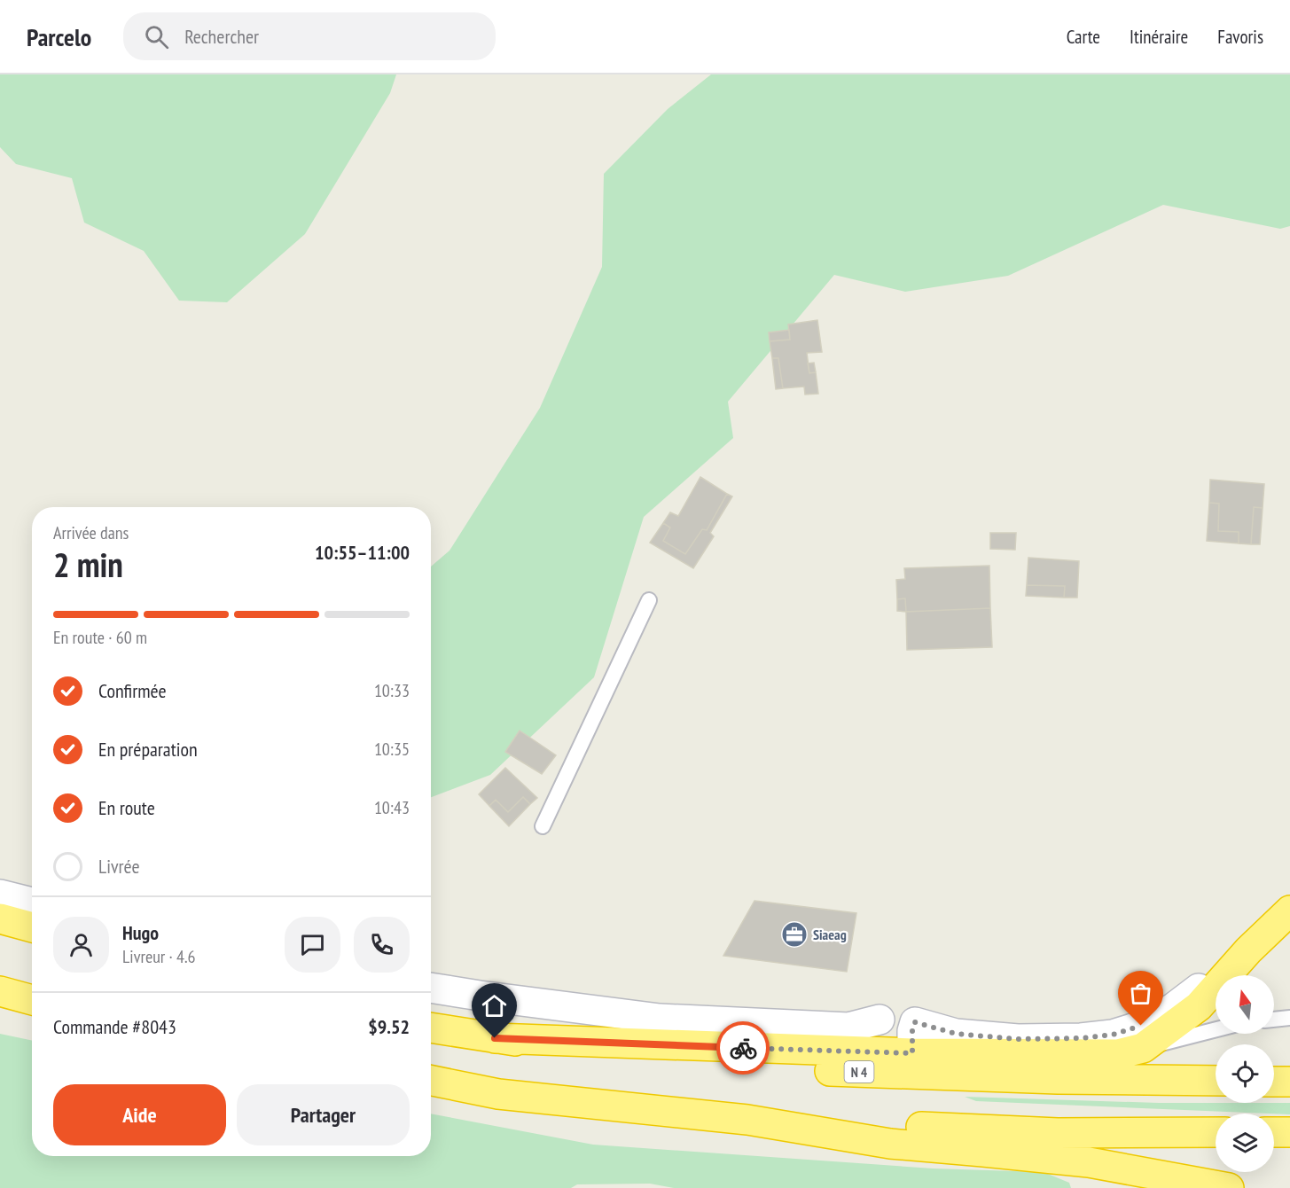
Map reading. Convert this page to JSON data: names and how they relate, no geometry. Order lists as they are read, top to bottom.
{
  "streets": {
    "highway": ["N 4"]
  },
  "places": {
    "office": ["Siaeag"]
  },
  "north": "top",
  "page": {
    "header": "Parcelo",
    "search": "Rechercher",
    "nav": ["Carte", "Itinéraire", "Favoris"],
    "heading": ["2 min", "Arrivée dans", "10:55–11:00"],
    "panel": [
      "Hugo",
      "Livreur · 4.6",
      "Commande #8043",
      "$9.52"
    ],
    "bar": "En route · 60 m",
    "list": [
      ["Confirmée", "10:33"],
      ["En préparation", "10:35"],
      ["En route", "10:43"],
      "Livrée"
    ],
    "buttons": ["Aide", "Partager"]
  }
}
